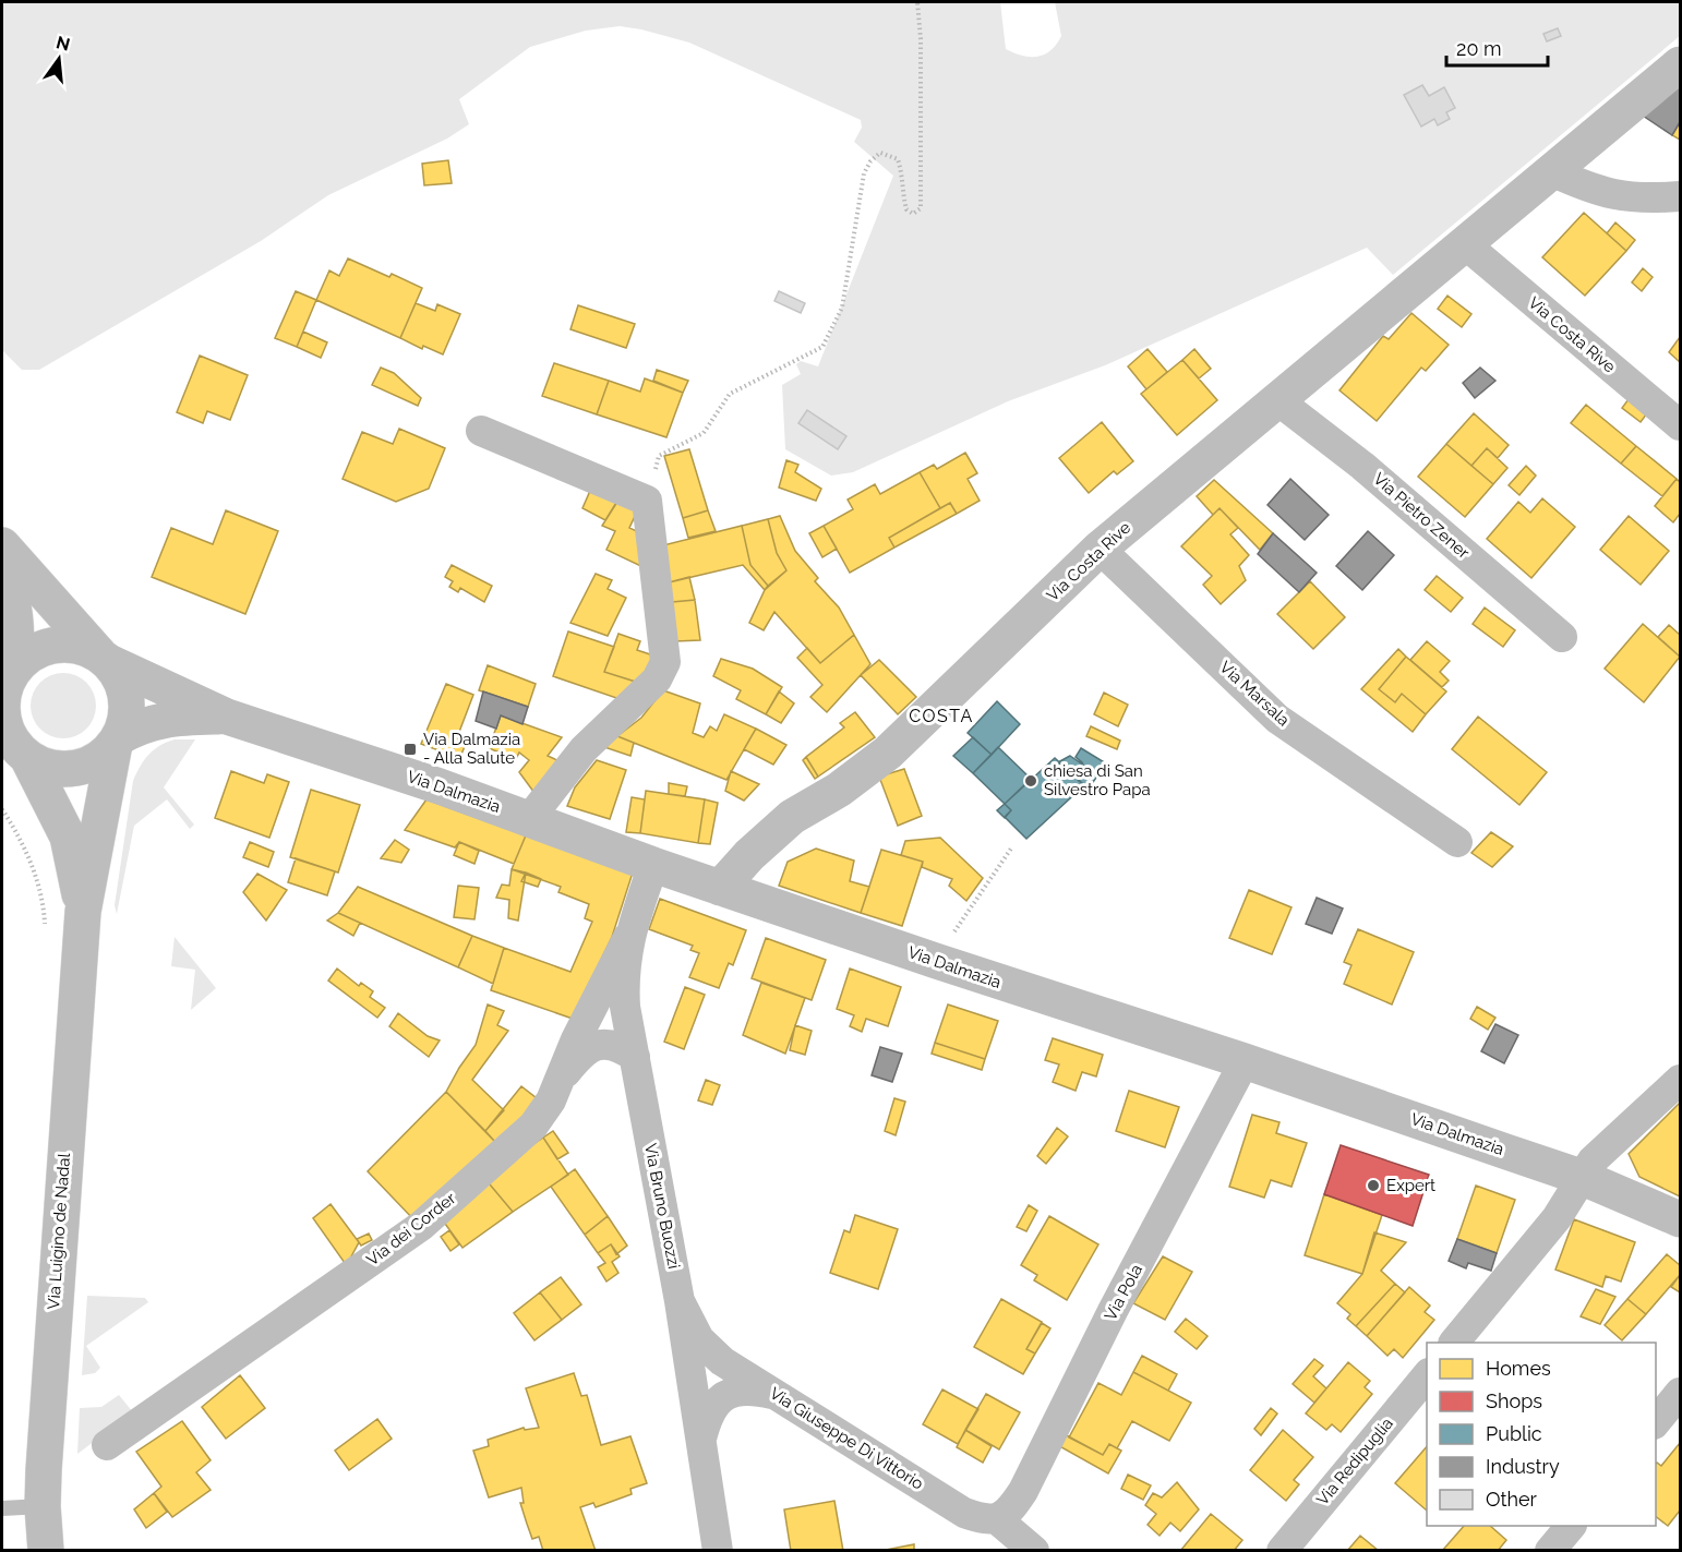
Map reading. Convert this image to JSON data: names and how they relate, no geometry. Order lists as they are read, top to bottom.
{
  "streets": {
    "street": [
      "Via Costa Rive",
      "Via Pietro Zener",
      "Via Marsala",
      "Via Dalmazia",
      "Via Bruno Buozzi",
      "Via dei Corder",
      "Via Luigino de Nadal",
      "Via Pola",
      "Via Giuseppe Di Vittorio",
      "Via Redipuglia"
    ]
  },
  "crossings": [
    ["Via Costa Rive", "Via Pietro Zener"],
    ["Via Costa Rive", "Via Marsala"],
    ["Via Costa Rive", "Via Dalmazia"],
    ["Via Dalmazia", "Via Bruno Buozzi"],
    ["Via Dalmazia", "Via Luigino de Nadal"],
    ["Via Dalmazia", "Via Pola"],
    ["Via Bruno Buozzi", "Via dei Corder"],
    ["Via Bruno Buozzi", "Via Giuseppe Di Vittorio"],
    ["Via Pola", "Via Giuseppe Di Vittorio"]
  ],
  "districts": ["COSTA"],
  "places": {
    "transit": ["Via Dalmazia - Alla Salute"],
    "other": ["chiesa di San Silvestro Papa", "Expert"]
  },
  "legend": [
    "Homes",
    "Shops",
    "Public",
    "Industry",
    "Other"
  ],
  "scale_bar": "20 m",
  "north": "top"
}
